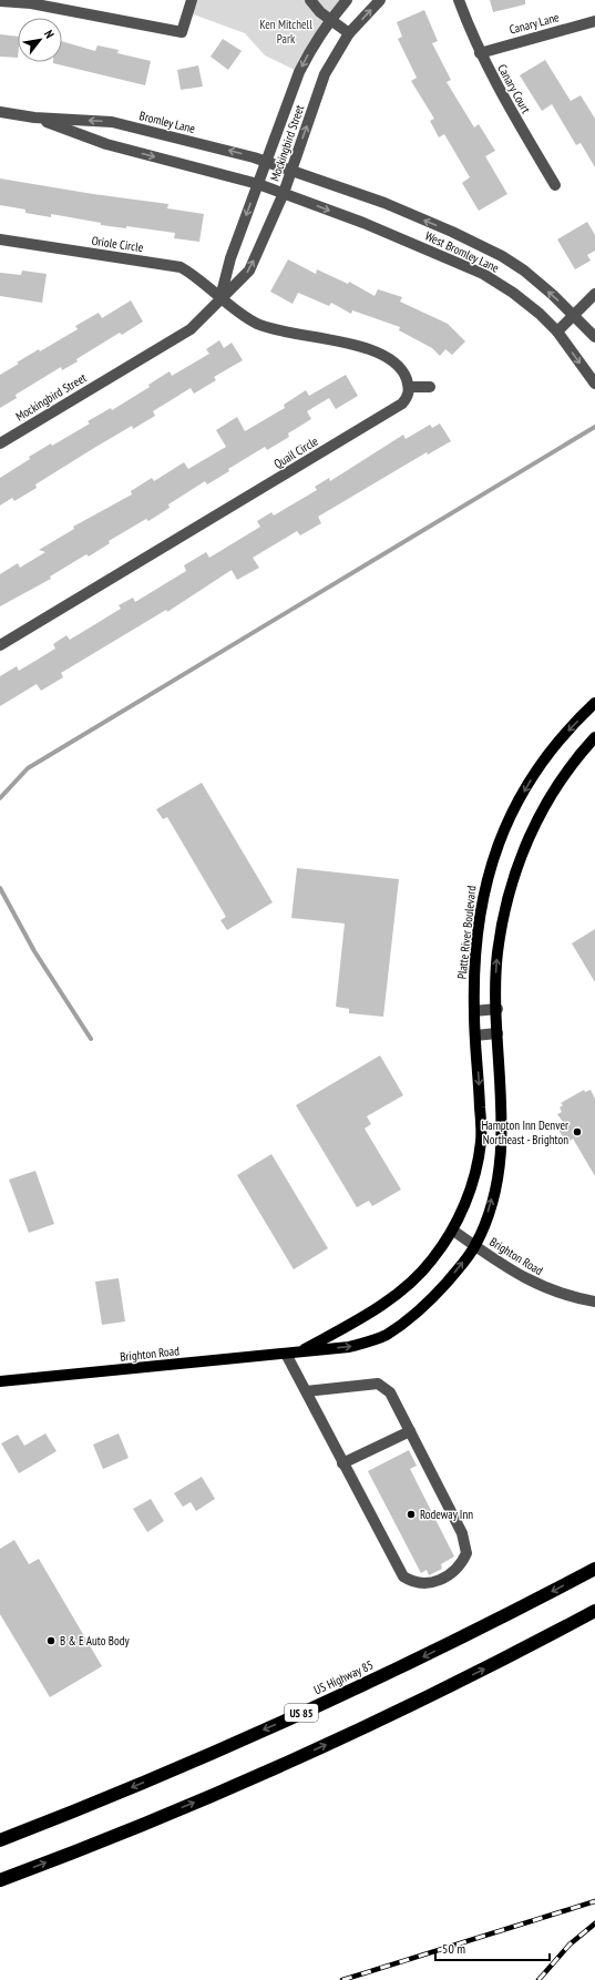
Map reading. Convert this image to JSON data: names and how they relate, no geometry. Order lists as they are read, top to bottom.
{
  "streets": {
    "highway": ["US Highway 85", "US 85"],
    "main road": ["Platte River Boulevard", "Brighton Road"],
    "street": [
      "Canary Lane",
      "Canary Court",
      "Bromley Lane",
      "Mockingbird Street",
      "Oriole Circle",
      "West Bromley Lane",
      "Quail Circle"
    ]
  },
  "crossings": [
    ["Canary Lane", "Canary Court"],
    ["Bromley Lane", "Mockingbird Street"],
    ["Bromley Lane", "West Bromley Lane"],
    ["Mockingbird Street", "Oriole Circle"],
    ["Mockingbird Street", "West Bromley Lane"],
    ["Platte River Boulevard", "Brighton Road"]
  ],
  "parks": ["Ken Mitchell Park"],
  "places": ["Hampton Inn Denver Northeast - Brighton", "Rodeway Inn", "B & E Auto Body"],
  "scale_bar": "50 m",
  "north": "top right"
}
